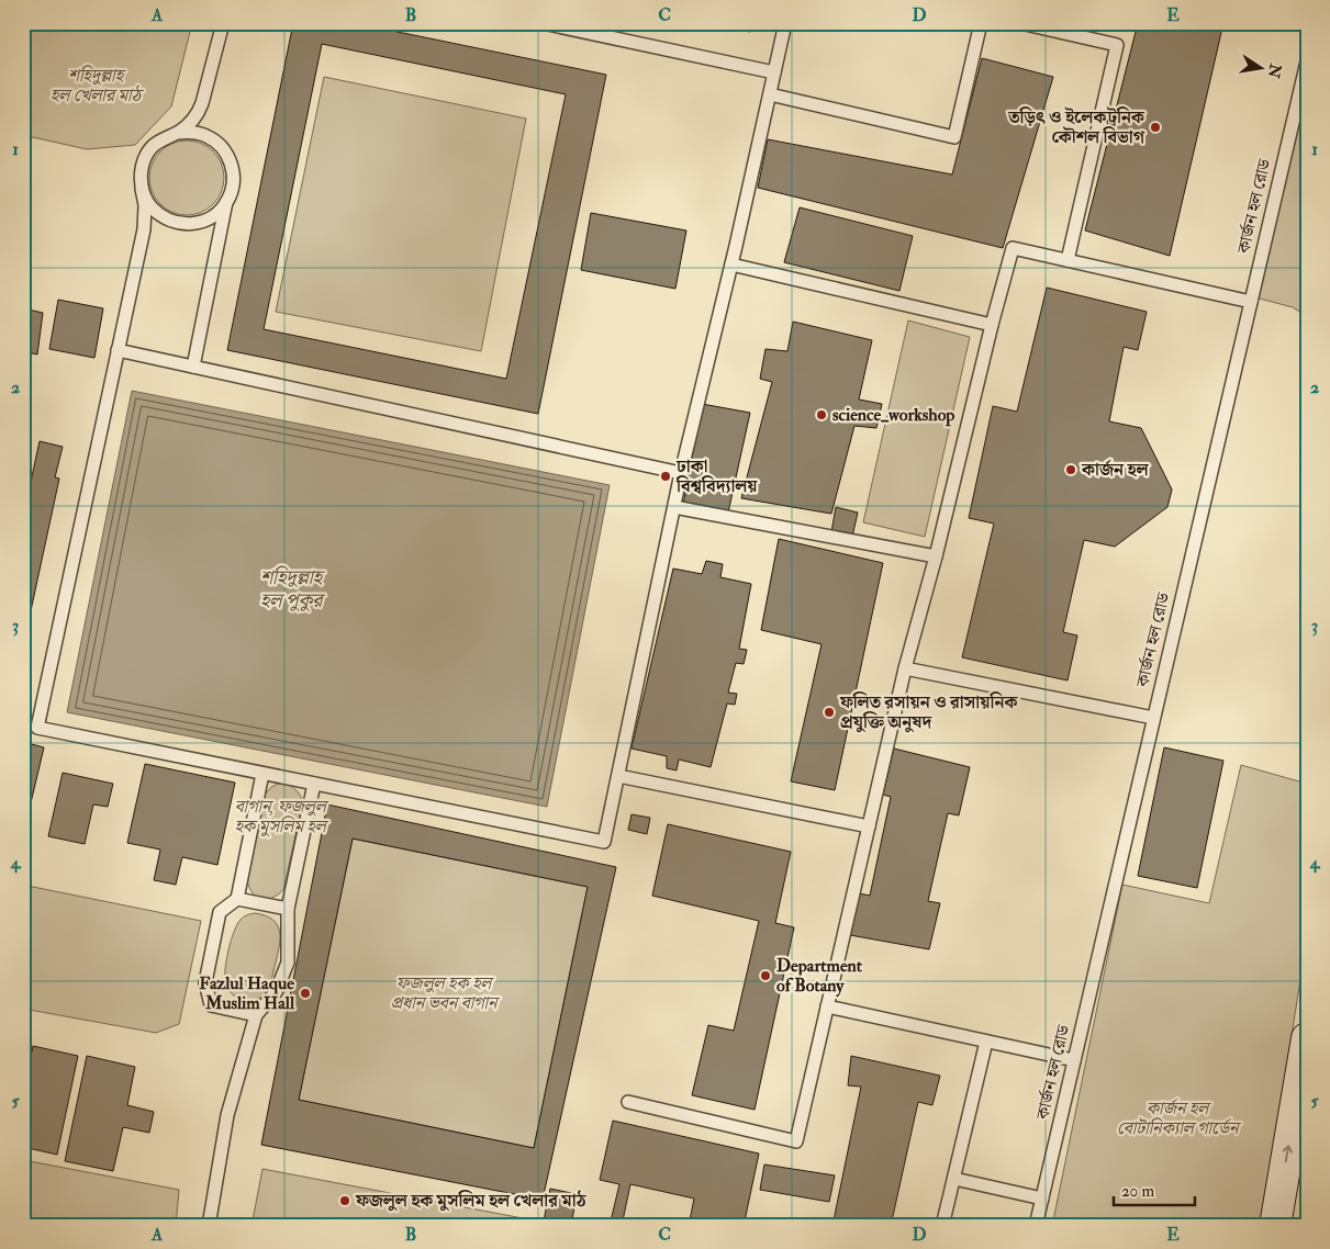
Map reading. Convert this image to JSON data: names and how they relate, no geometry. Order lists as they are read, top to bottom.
{
  "streets": {
    "lane": ["কার্জন হল রোড"]
  },
  "water": ["শহিদুল্লাহ হল পুকুর"],
  "parks": [
    "শহিদুল্লাহ হল খেলার মাঠ",
    "বাগান, ফজলুল হক মুসলিম হল",
    "ফজলুল হক হল প্রধান ভবন বাগান",
    "কার্জন হল বোটানিক্যাল গার্ডেন"
  ],
  "places": [
    "তড়িৎ ও ইলেকট্রনিক কৌশল বিভাগ",
    "science_workshop",
    "কার্জন হল",
    "ঢাকা বিশ্ববিদ্যালয়",
    "ফলিত রসায়ন ও রাসায়নিক প্রযুক্তি অনুষদ",
    "Department of Botany",
    "Fazlul Haque Muslim Hall",
    "ফজলুল হক মুসলিম হল খেলার মাঠ"
  ],
  "scale_bar": "20 m",
  "north": "right",
  "grid": {
    "columns": [
      "A",
      "B",
      "C",
      "D",
      "E"
    ],
    "rows": [
      "1",
      "2",
      "3",
      "4",
      "5"
    ]
  }
}
